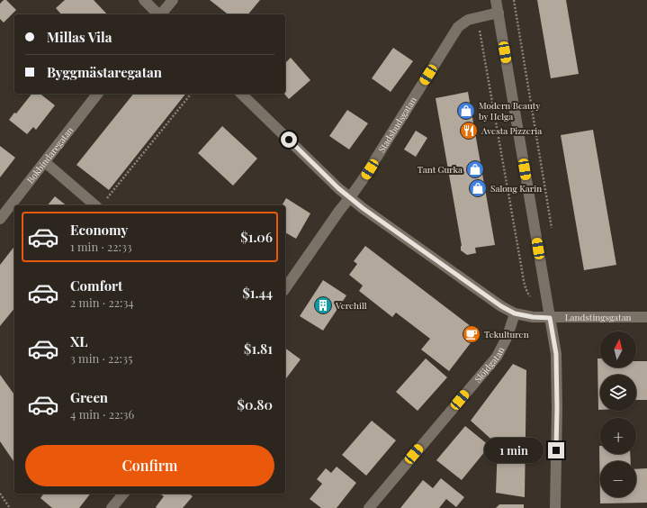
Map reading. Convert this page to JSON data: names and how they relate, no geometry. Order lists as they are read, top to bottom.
{
  "streets": {
    "street": [
      "Stadsbudsgatan",
      "Bokbindaregatan",
      "Landstingsgatan",
      "Slöjdgatan"
    ]
  },
  "crossings": [
    ["Stadsbudsgatan", "Landstingsgatan"],
    ["Landstingsgatan", "Slöjdgatan"]
  ],
  "places": {
    "shop": ["Modern Beauty by Helga", "Tant Gurka", "Salong Karin"],
    "restaurant": ["Avesta Pizzeria"],
    "building": ["Verehill"],
    "cafe": ["Tekulturen"]
  },
  "north": "top",
  "page": {
    "banner": ["Millas Vila", "Byggmästaregatan"],
    "list": [
      {
        "name": "Economy",
        "note": "1 min · 22:33",
        "value": "$1.06"
      },
      {
        "name": "Comfort",
        "note": "2 min · 22:34",
        "value": "$1.44"
      },
      {
        "name": "XL",
        "note": "3 min · 22:35",
        "value": "$1.81"
      },
      {
        "name": "Green",
        "note": "4 min · 22:36",
        "value": "$0.80"
      }
    ],
    "map_buttons": ["+", "−"],
    "bubble": "1 min",
    "buttons": "Confirm"
  }
}
